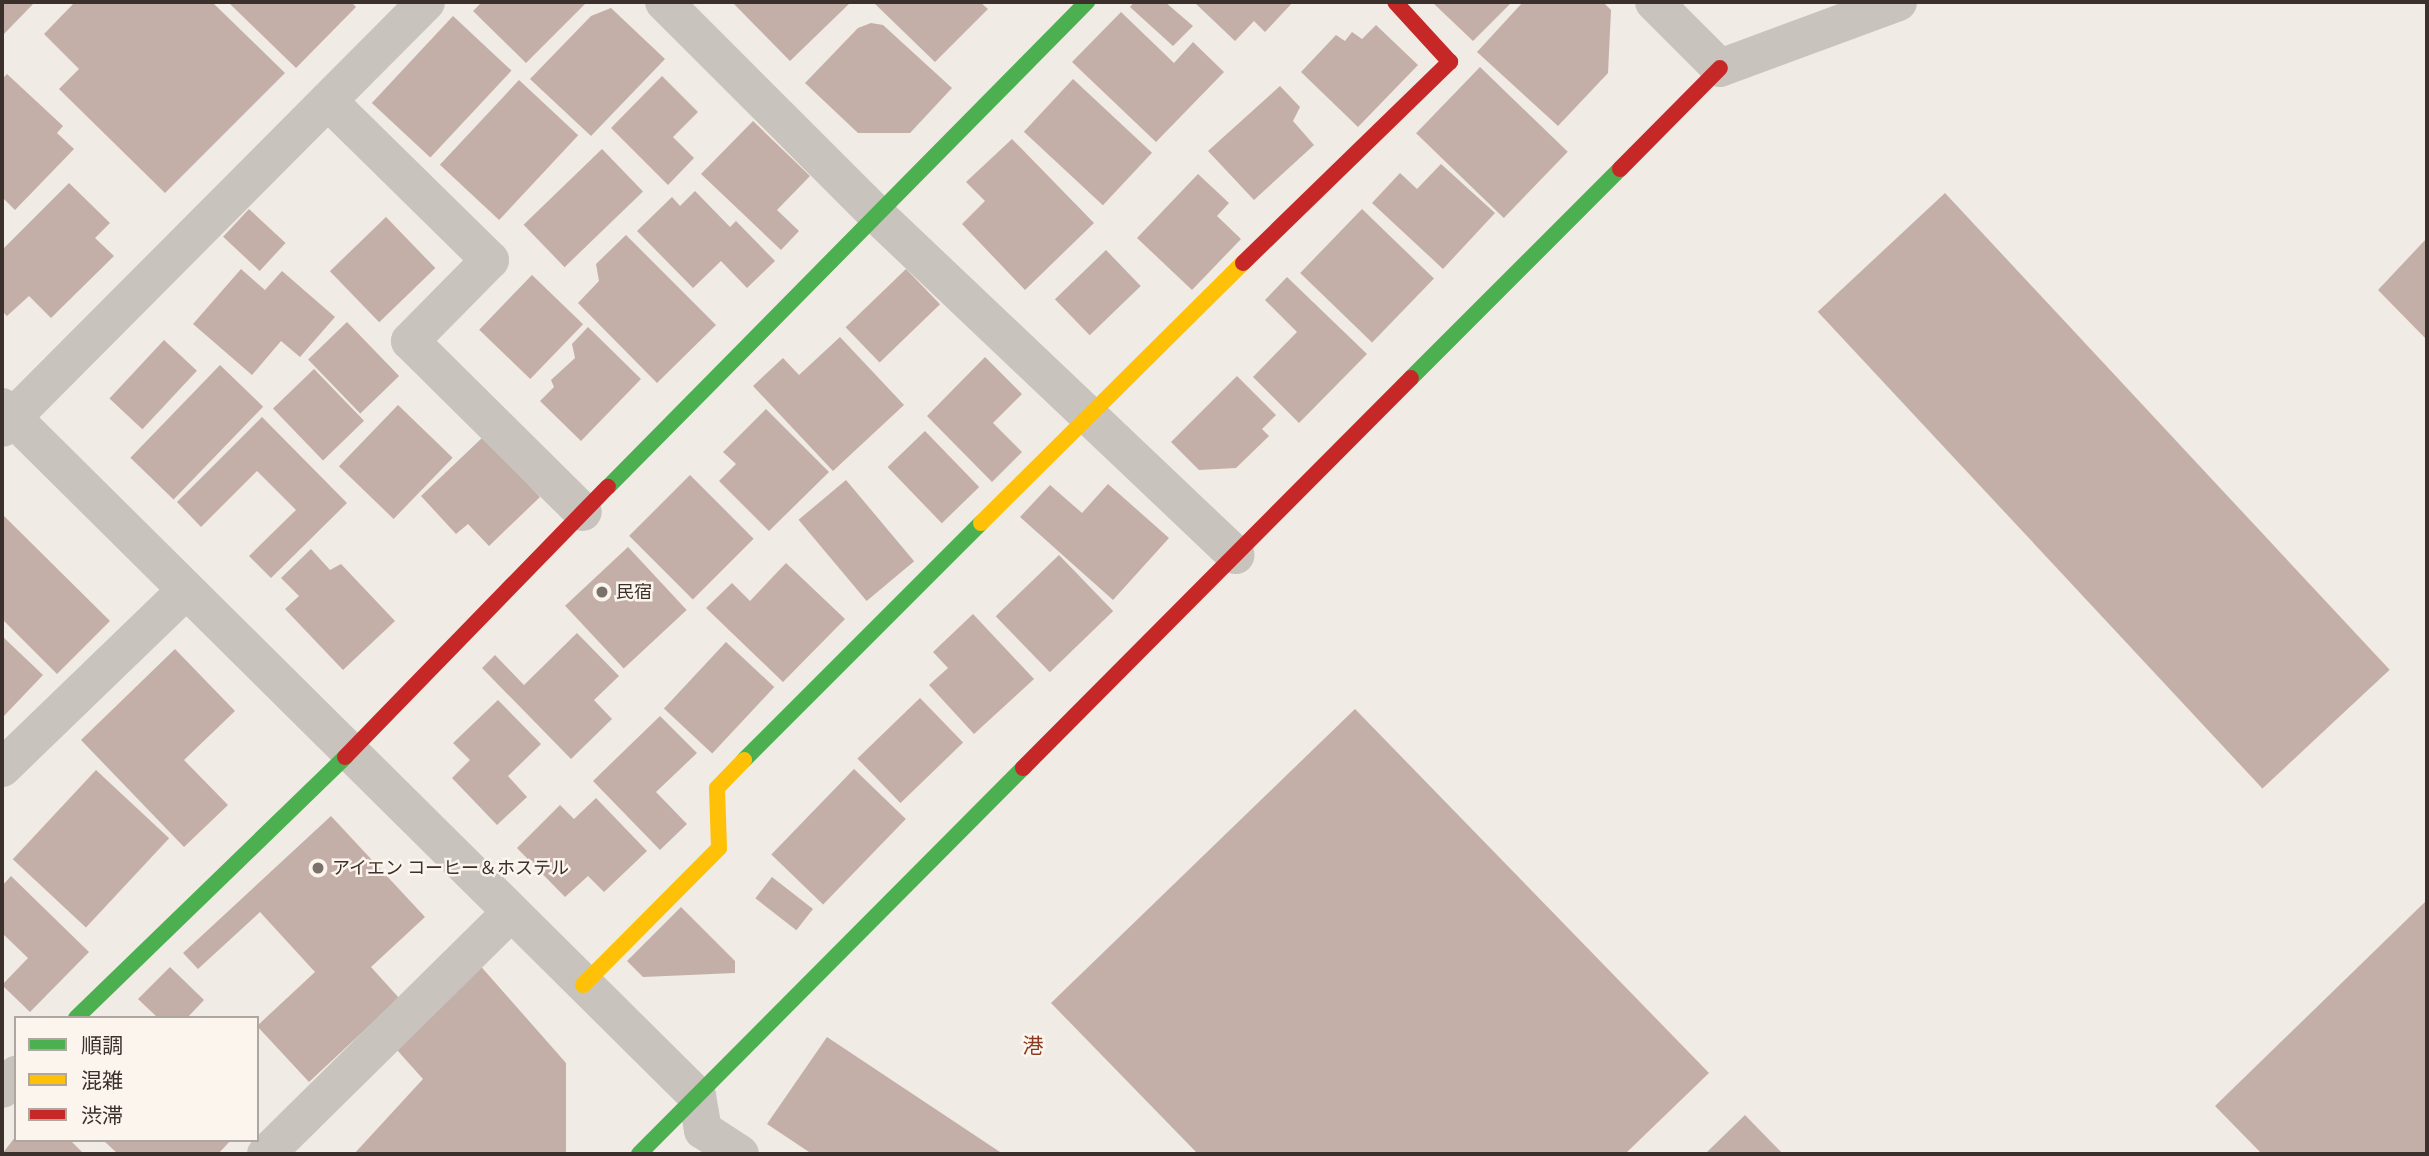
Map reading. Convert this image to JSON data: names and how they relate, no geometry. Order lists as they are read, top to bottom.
{
  "districts": ["港"],
  "places": ["民宿", "アイエン コーヒー＆ホステル"],
  "legend": ["順調", "混雑", "渋滞"]
}
